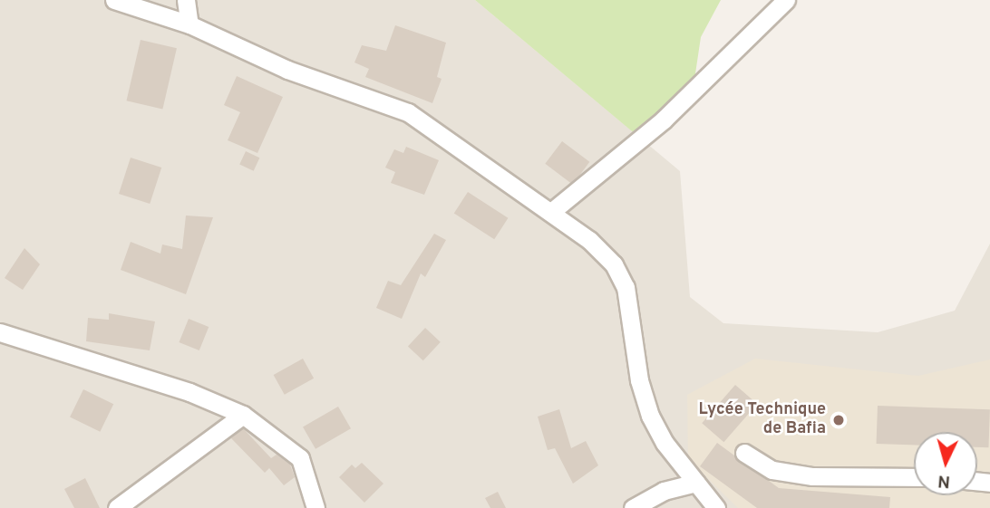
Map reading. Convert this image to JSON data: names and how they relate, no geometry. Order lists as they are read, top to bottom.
{
  "places": ["Lycée Technique de Bafia"],
  "north": "bottom"
}
